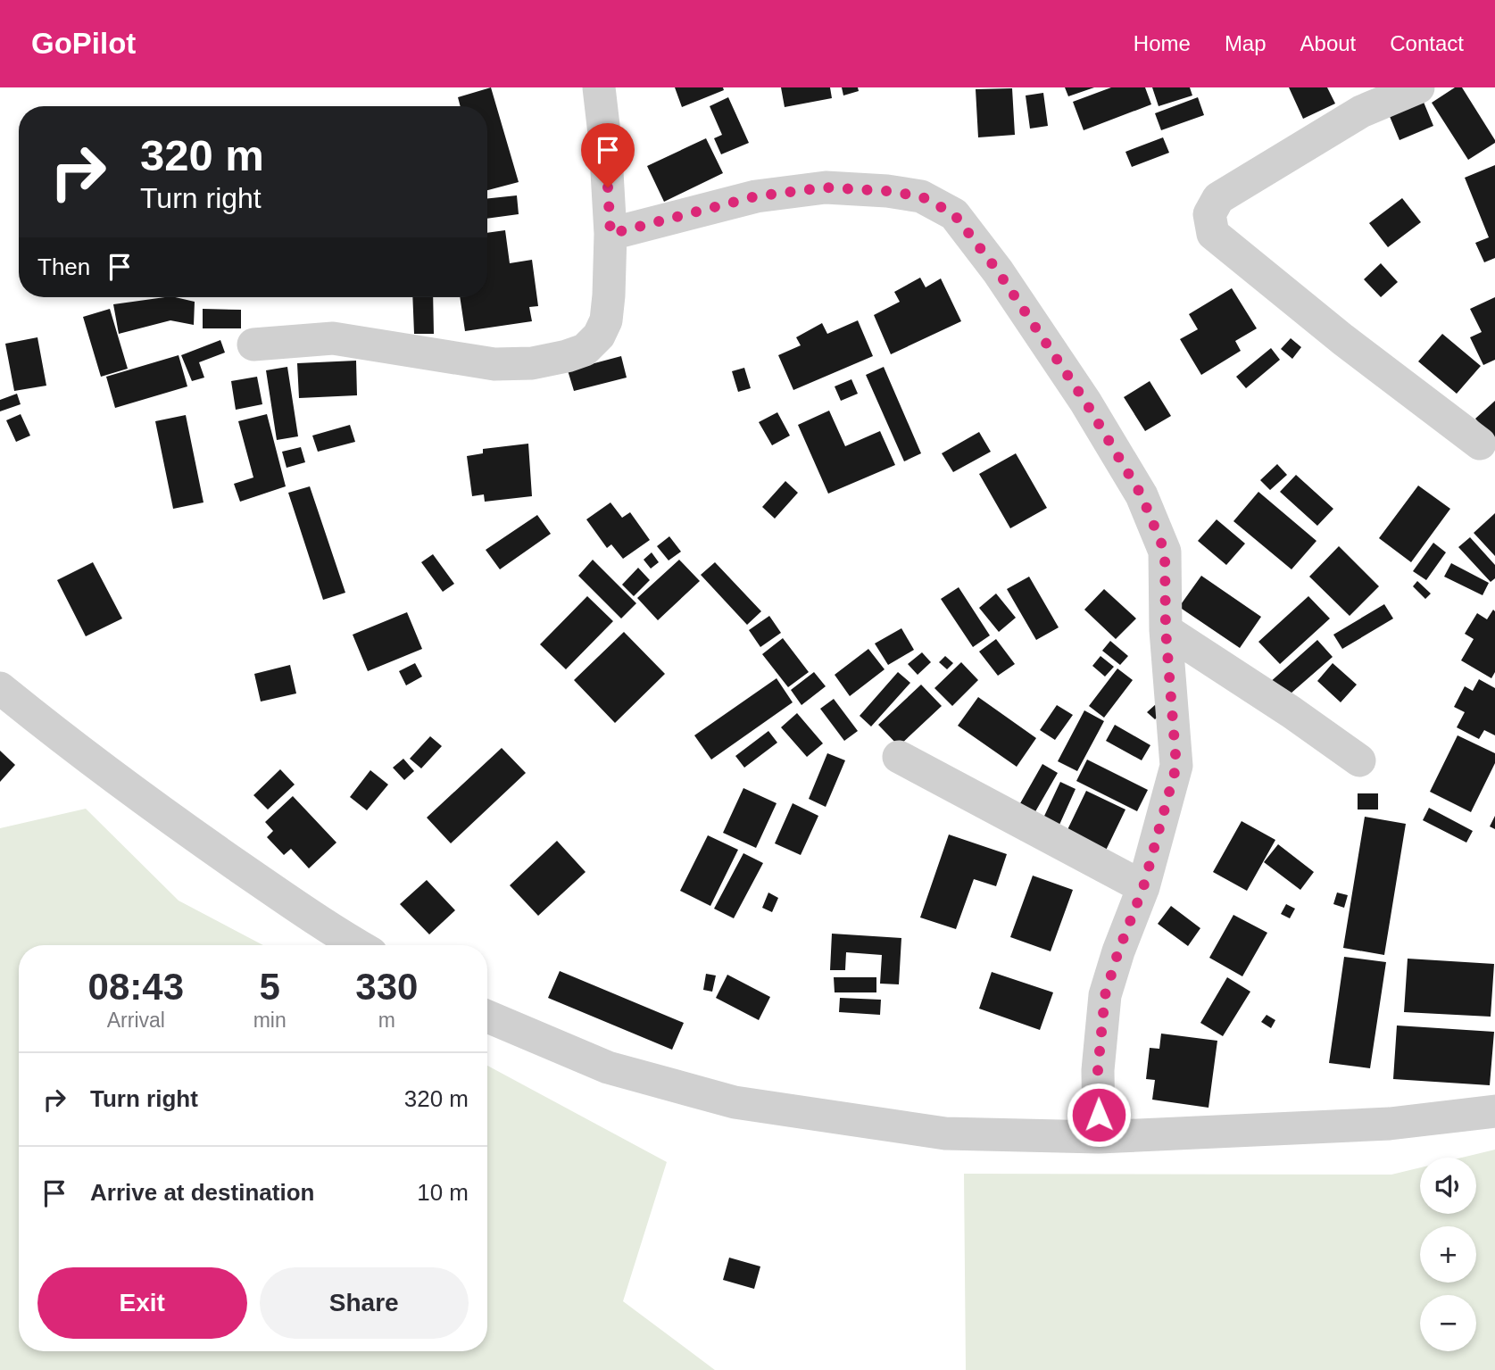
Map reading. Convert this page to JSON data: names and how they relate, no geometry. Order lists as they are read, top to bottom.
{
  "page": {
    "header": "GoPilot",
    "nav": [
      "Home",
      "Map",
      "About",
      "Contact"
    ],
    "turn": ["320 m", "Turn right"],
    "then": "Then",
    "eta": [
      "08:43",
      "Arrival",
      "5",
      "min",
      "330",
      "m"
    ],
    "list": [
      {
        "name": "Turn right",
        "value": "320 m"
      },
      {
        "name": "Arrive at destination",
        "value": "10 m"
      }
    ],
    "map_buttons": ["+", "−"],
    "buttons": ["Exit", "Share"]
  }
}
